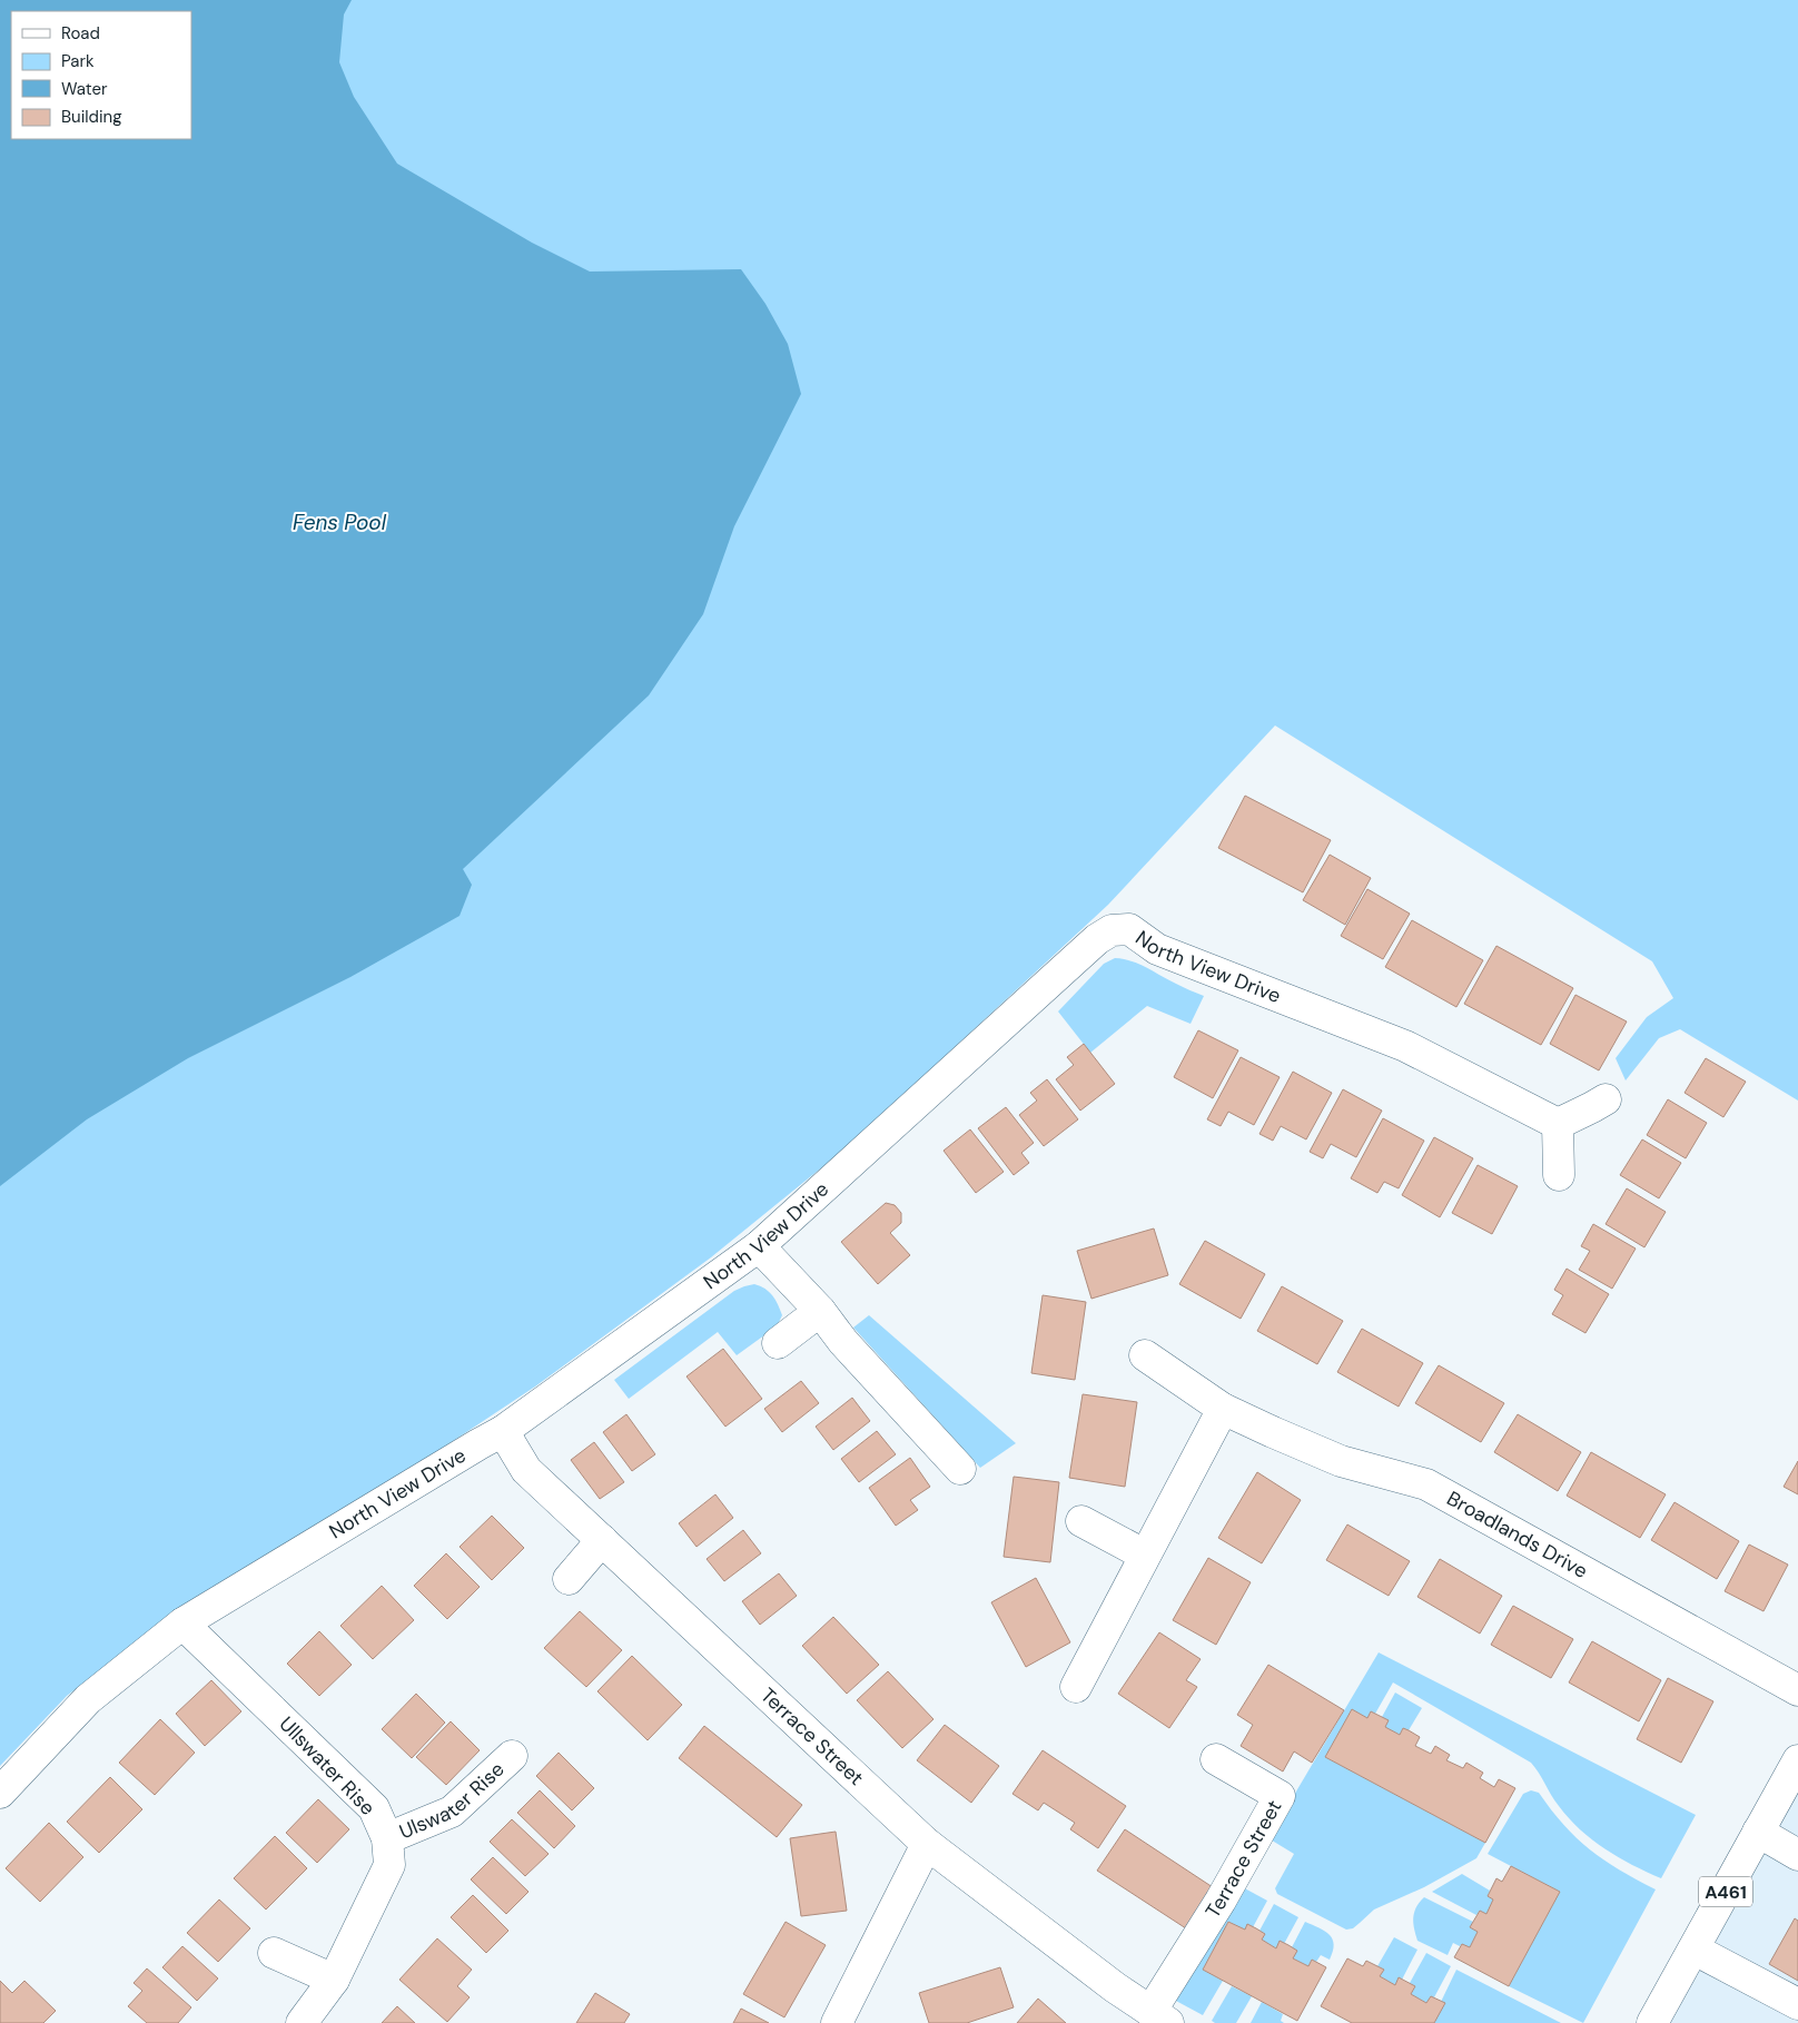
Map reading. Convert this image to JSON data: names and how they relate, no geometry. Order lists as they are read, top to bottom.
{
  "streets": {
    "street": [
      "North View Drive",
      "Broadlands Drive",
      "Terrace Street",
      "Ullswater Rise",
      "Ulswater Rise",
      "A461"
    ]
  },
  "crossings": [
    ["North View Drive", "Terrace Street"],
    ["North View Drive", "Ullswater Rise"],
    ["Ullswater Rise", "Ulswater Rise"]
  ],
  "water": ["Fens Pool"],
  "legend": [
    "Road",
    "Park",
    "Water",
    "Building"
  ]
}
